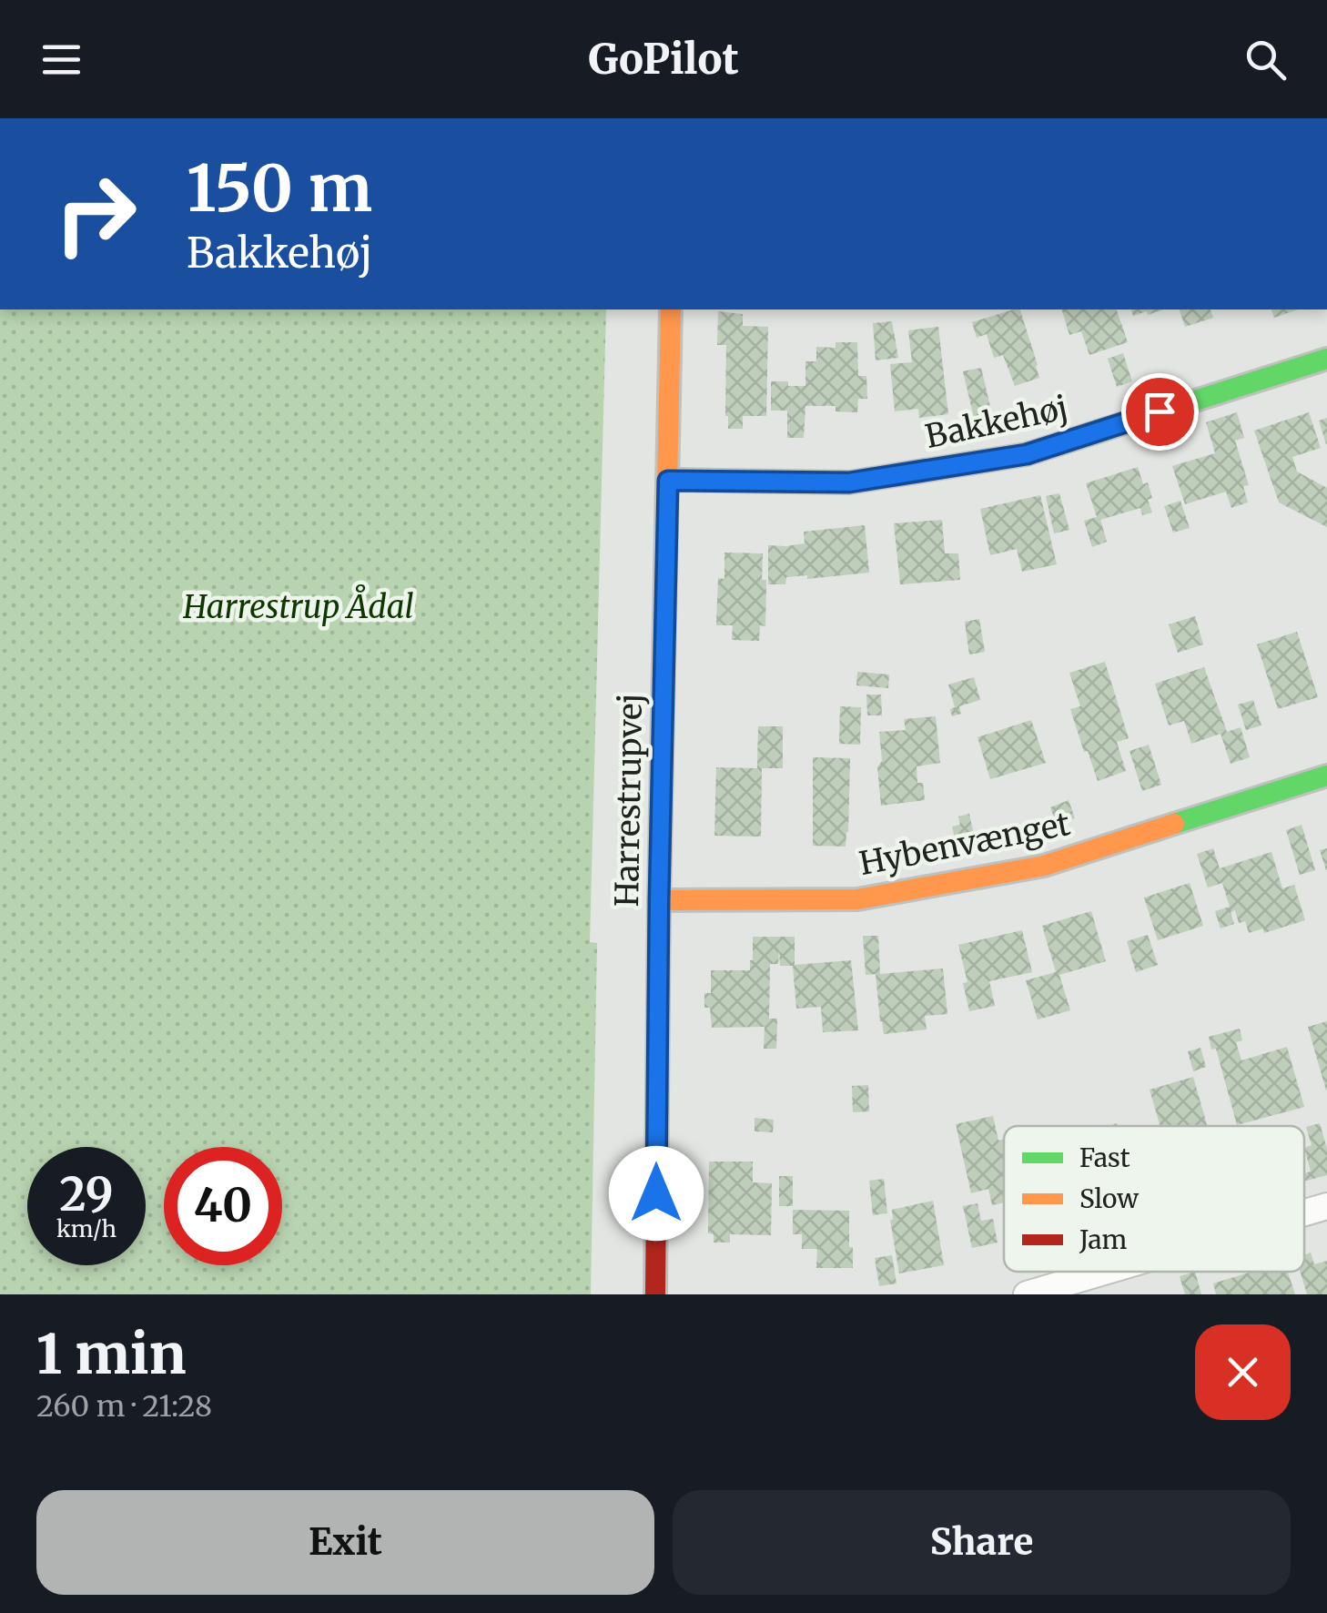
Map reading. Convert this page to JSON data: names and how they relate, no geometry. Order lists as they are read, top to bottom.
{
  "streets": {
    "street": ["Bakkehøj", "Harrestrupvej", "Hybenvænget"]
  },
  "crossings": [
    ["Bakkehøj", "Harrestrupvej"],
    ["Harrestrupvej", "Hybenvænget"]
  ],
  "parks": ["Harrestrup Ådal"],
  "legend": ["Fast", "Slow", "Jam"],
  "page": {
    "header": "GoPilot",
    "turn": ["150 m", "Bakkehøj"],
    "speed": "29 km/h",
    "limit": "40",
    "heading": ["1 min", "260 m · 21:28"],
    "buttons": ["Exit", "Share"]
  }
}
